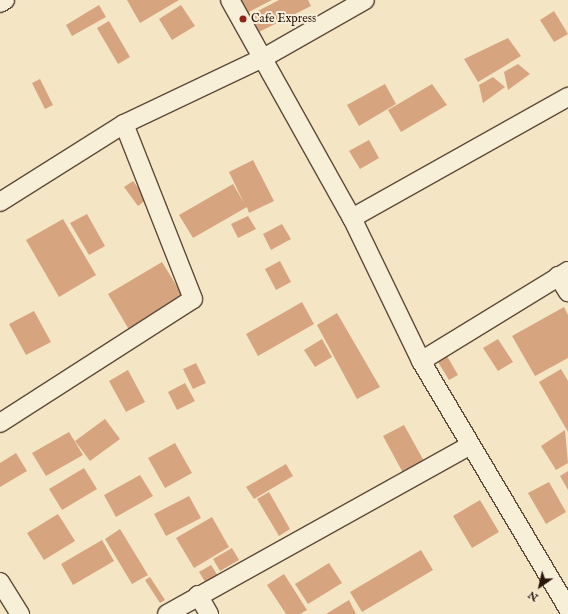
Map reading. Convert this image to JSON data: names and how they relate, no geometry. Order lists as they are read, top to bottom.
{
  "places": ["Cafe Express"],
  "north": "bottom left"
}
